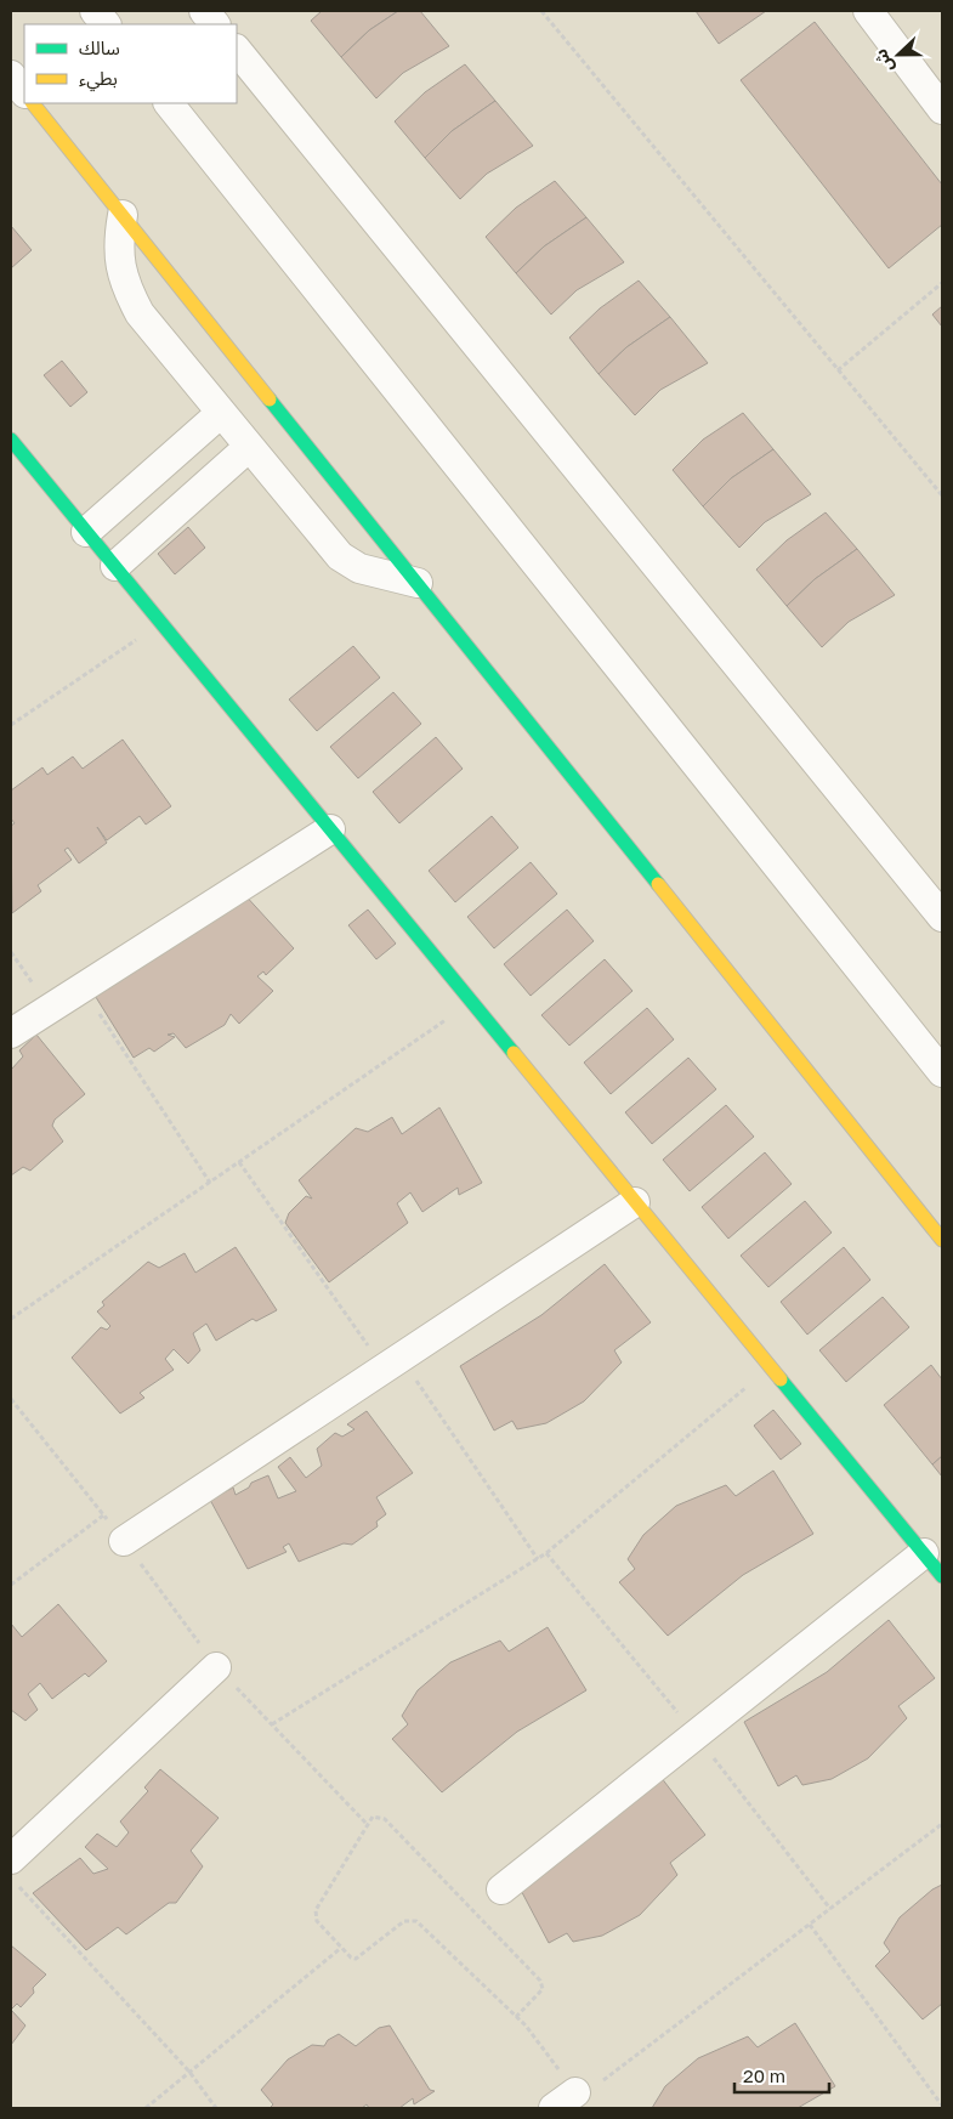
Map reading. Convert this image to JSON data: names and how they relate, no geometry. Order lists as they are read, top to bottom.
{
  "legend": ["سالك", "بطيء"],
  "scale_bar": "20 m",
  "north": "left"
}
